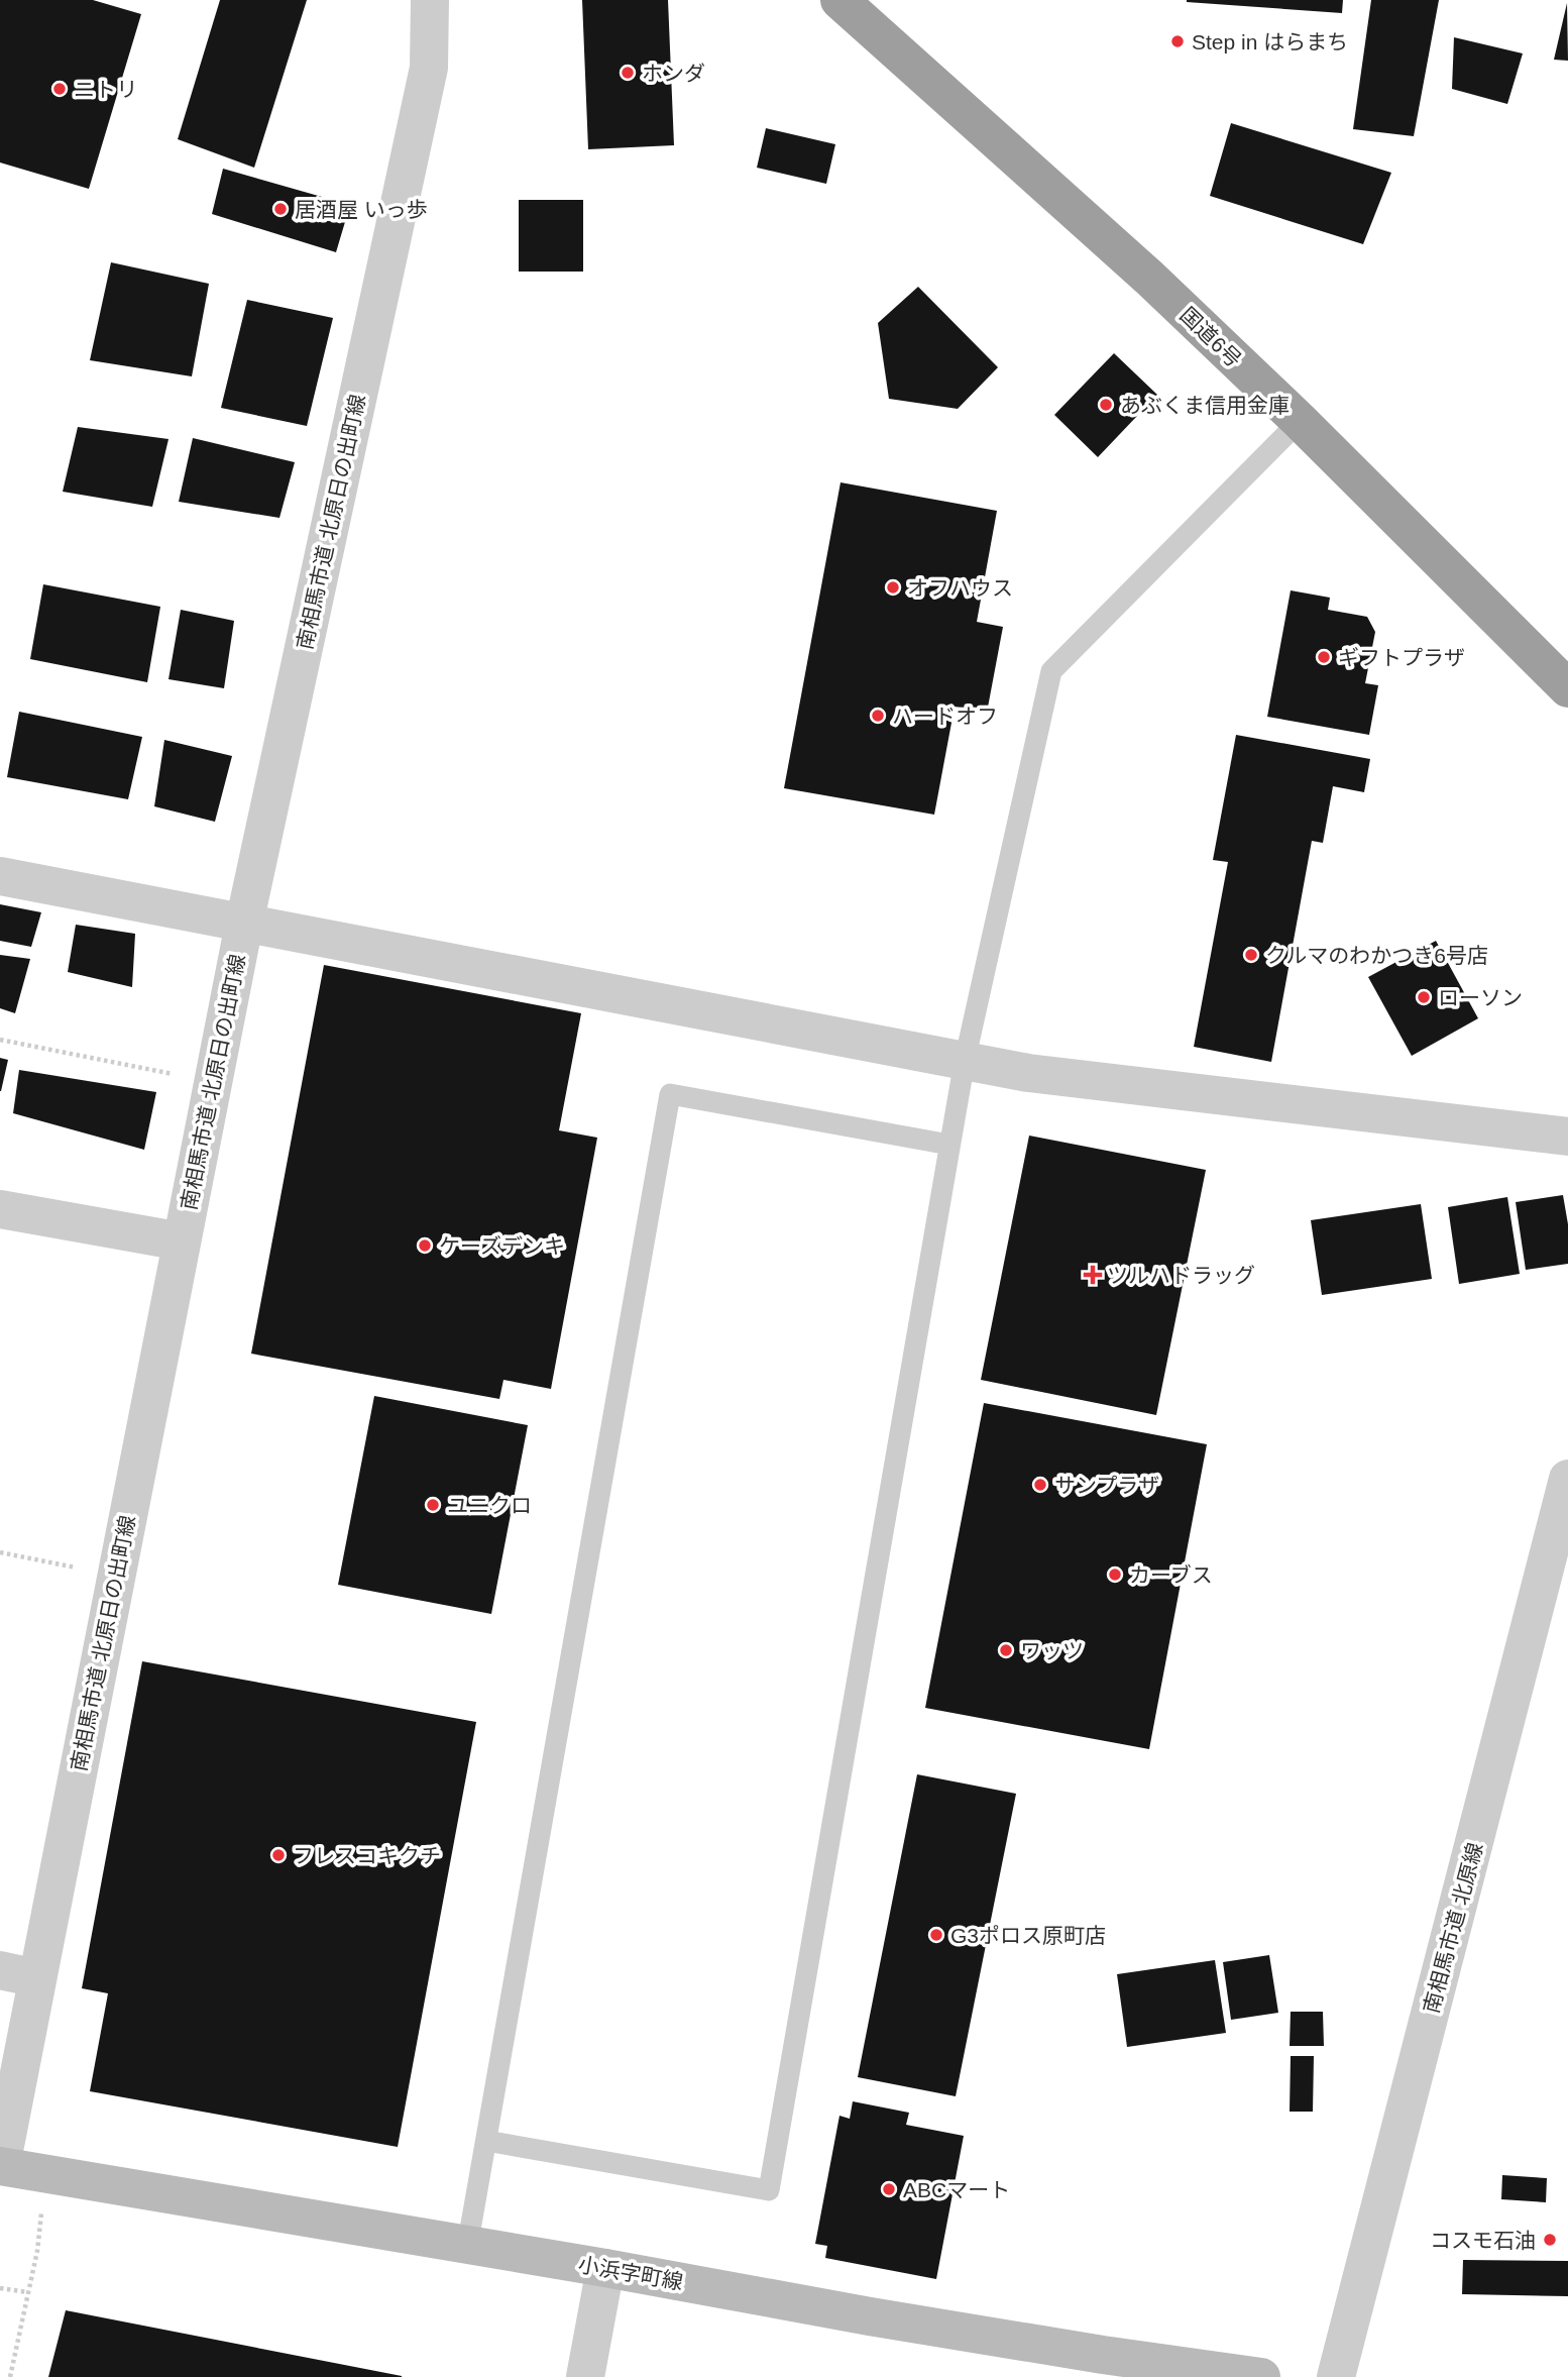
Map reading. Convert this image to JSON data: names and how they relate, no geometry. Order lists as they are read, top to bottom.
{
  "streets": {
    "highway": ["国道6号"],
    "main road": ["小浜字町線"],
    "street": ["南相馬市道 北原日の出町線", "南相馬市道 北原線"]
  },
  "crossings": [
    ["南相馬市道 北原日の出町線", "小浜字町線"]
  ],
  "places": {
    "other": [
      "Step in はらまち",
      "ホンダ",
      "ニトリ",
      "居酒屋 いっ歩",
      "あぶくま信用金庫",
      "オフハウス",
      "ギフトプラザ",
      "ハードオフ",
      "クルマのわかつき6号店",
      "ローソン",
      "ケーズデンキ",
      "サンプラザ",
      "ユニクロ",
      "カーブス",
      "ワッツ",
      "フレスコキクチ",
      "G3ポロス原町店",
      "ABCマート",
      "コスモ石油"
    ],
    "health": ["ツルハドラッグ"]
  }
}
